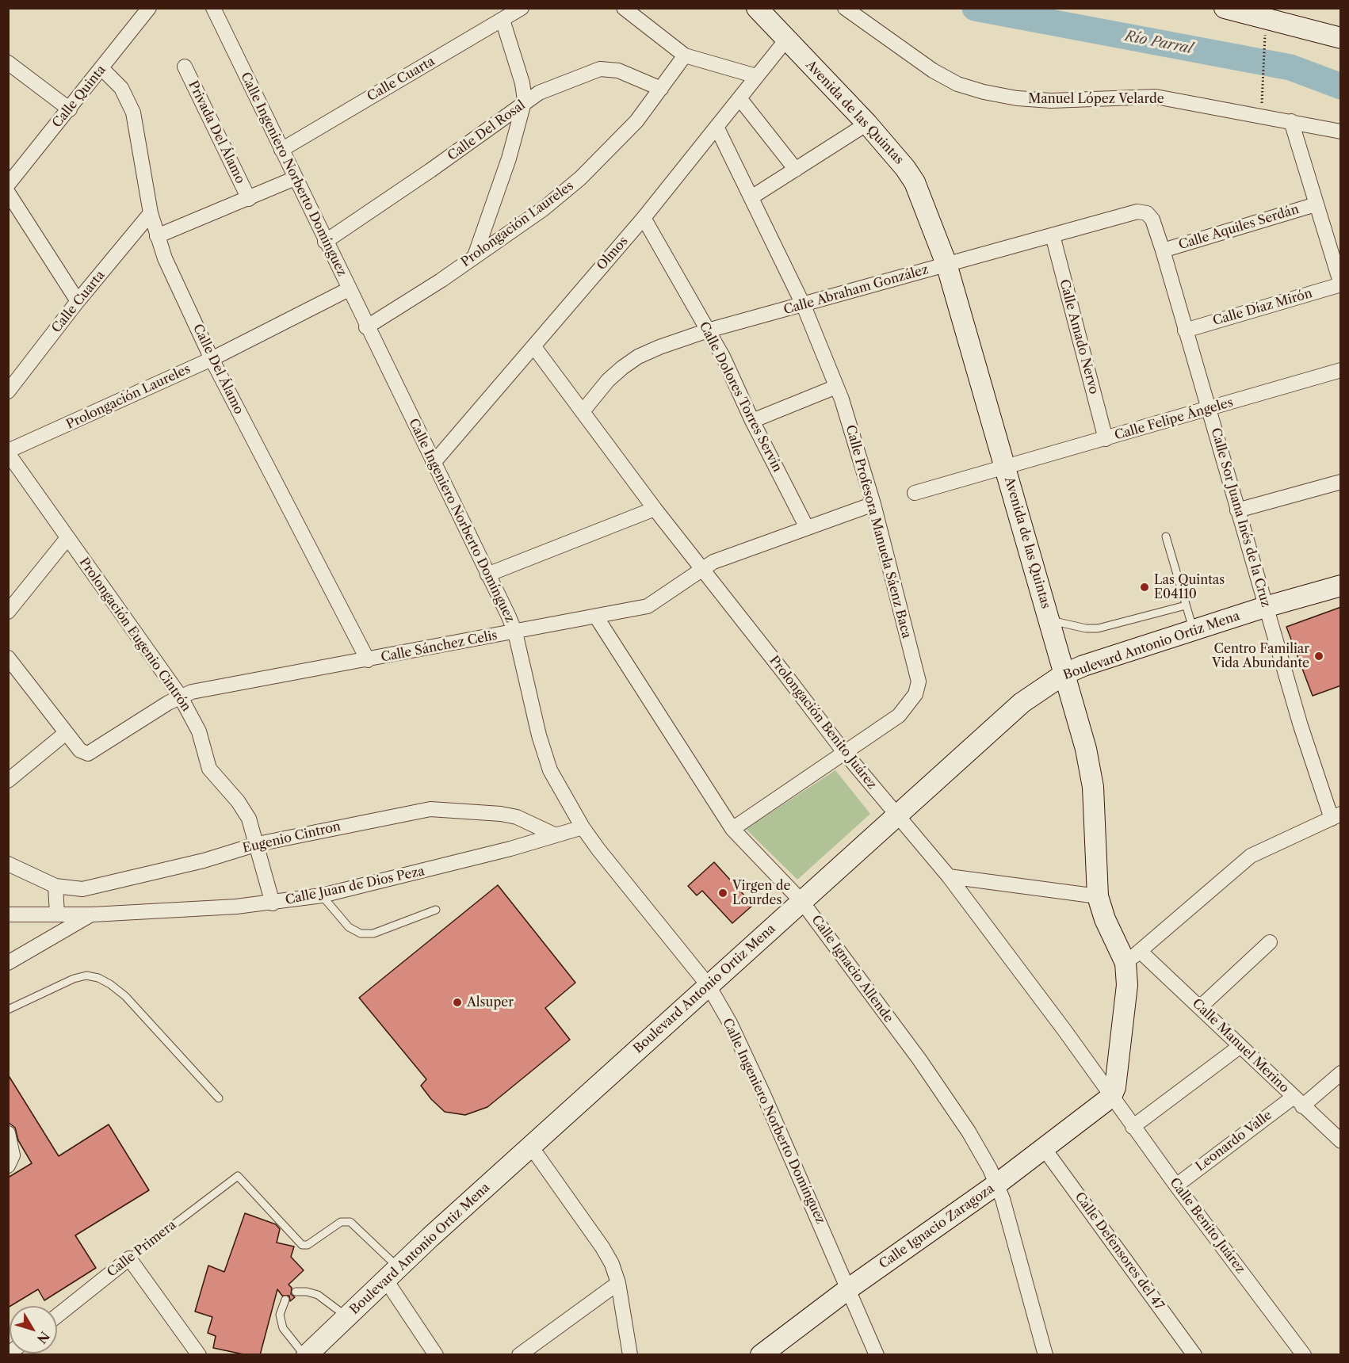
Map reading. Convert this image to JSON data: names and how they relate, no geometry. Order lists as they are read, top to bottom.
{
  "streets": {
    "street": [
      "Calle Cuarta",
      "Calle Quinta",
      "Manuel López Velarde",
      "Avenida de las Quintas",
      "Calle Del Rosal",
      "Privada Del Álamo",
      "Calle Ingeniero Norberto Domínguez",
      "Prolongación Laureles",
      "Calle Aquiles Serdán",
      "Olmos",
      "Calle Abraham González",
      "Calle Díaz Mirón",
      "Calle Amado Nervo",
      "Calle Del Álamo",
      "Calle Dolores Torres Servín",
      "Calle Felipe Ángeles",
      "Calle Sor Juana Inés de la Cruz",
      "Calle Profesora Manuela Sáenz Baca",
      "Prolongación Eugenio Cintrón",
      "Boulevard Antonio Ortiz Mena",
      "Calle Sánchez Celis",
      "Prolongación Benito Juárez",
      "Eugenio Cintron",
      "Calle Juan de Dios Peza",
      "Calle Ignacio Allende",
      "Calle Manuel Merino",
      "Leonardo Valle",
      "Calle Benito Juárez",
      "Calle Ignacio Zaragoza",
      "Calle Primera",
      "Calle Defensores del 47"
    ]
  },
  "crossings": [
    ["Calle Cuarta", "Calle Ingeniero Norberto Domínguez"],
    ["Calle Cuarta", "Calle Del Álamo"],
    ["Calle Quinta", "Calle Del Álamo"],
    ["Avenida de las Quintas", "Olmos"],
    ["Avenida de las Quintas", "Calle Abraham González"],
    ["Avenida de las Quintas", "Calle Felipe Ángeles"],
    ["Avenida de las Quintas", "Boulevard Antonio Ortiz Mena"],
    ["Avenida de las Quintas", "Prolongación Benito Juárez"],
    ["Avenida de las Quintas", "Calle Manuel Merino"],
    ["Avenida de las Quintas", "Calle Benito Juárez"],
    ["Avenida de las Quintas", "Calle Ignacio Zaragoza"],
    ["Calle Del Rosal", "Calle Ingeniero Norberto Domínguez"],
    ["Calle Del Rosal", "Prolongación Laureles"],
    ["Calle Ingeniero Norberto Domínguez", "Prolongación Laureles"],
    ["Calle Ingeniero Norberto Domínguez", "Olmos"],
    ["Calle Ingeniero Norberto Domínguez", "Boulevard Antonio Ortiz Mena"],
    ["Calle Ingeniero Norberto Domínguez", "Calle Sánchez Celis"],
    ["Calle Ingeniero Norberto Domínguez", "Calle Juan de Dios Peza"],
    ["Calle Ingeniero Norberto Domínguez", "Calle Ignacio Zaragoza"],
    ["Prolongación Laureles", "Calle Del Álamo"],
    ["Prolongación Laureles", "Prolongación Eugenio Cintrón"],
    ["Calle Aquiles Serdán", "Calle Sor Juana Inés de la Cruz"],
    ["Olmos", "Calle Dolores Torres Servín"],
    ["Olmos", "Calle Profesora Manuela Sáenz Baca"],
    ["Olmos", "Prolongación Benito Juárez"],
    ["Calle Abraham González", "Calle Amado Nervo"],
    ["Calle Abraham González", "Calle Dolores Torres Servín"],
    ["Calle Abraham González", "Calle Sor Juana Inés de la Cruz"],
    ["Calle Abraham González", "Calle Profesora Manuela Sáenz Baca"],
    ["Calle Abraham González", "Prolongación Benito Juárez"],
    ["Calle Díaz Mirón", "Calle Sor Juana Inés de la Cruz"],
    ["Calle Amado Nervo", "Calle Felipe Ángeles"],
    ["Calle Del Álamo", "Calle Sánchez Celis"],
    ["Calle Dolores Torres Servín", "Calle Sánchez Celis"],
    ["Calle Felipe Ángeles", "Calle Sor Juana Inés de la Cruz"],
    ["Calle Sor Juana Inés de la Cruz", "Boulevard Antonio Ortiz Mena"],
    ["Calle Profesora Manuela Sáenz Baca", "Calle Sánchez Celis"],
    ["Calle Profesora Manuela Sáenz Baca", "Prolongación Benito Juárez"],
    ["Prolongación Eugenio Cintrón", "Calle Sánchez Celis"],
    ["Prolongación Eugenio Cintrón", "Eugenio Cintron"],
    ["Prolongación Eugenio Cintrón", "Calle Juan de Dios Peza"],
    ["Boulevard Antonio Ortiz Mena", "Prolongación Benito Juárez"],
    ["Boulevard Antonio Ortiz Mena", "Calle Ignacio Allende"],
    ["Boulevard Antonio Ortiz Mena", "Calle Primera"],
    ["Calle Sánchez Celis", "Prolongación Benito Juárez"],
    ["Calle Sánchez Celis", "Calle Ignacio Allende"],
    ["Prolongación Benito Juárez", "Calle Benito Juárez"],
    ["Prolongación Benito Juárez", "Calle Ignacio Zaragoza"],
    ["Eugenio Cintron", "Calle Juan de Dios Peza"],
    ["Calle Ignacio Allende", "Calle Ignacio Zaragoza"],
    ["Calle Manuel Merino", "Leonardo Valle"],
    ["Leonardo Valle", "Calle Benito Juárez"],
    ["Calle Benito Juárez", "Calle Ignacio Zaragoza"],
    ["Calle Ignacio Zaragoza", "Calle Defensores del 47"]
  ],
  "water": ["Río Parral"],
  "places": [
    "Las Quintas E04110",
    "Centro Familiar Vida Abundante",
    "Virgen de Lourdes",
    "Alsuper"
  ],
  "north": "bottom right"
}
